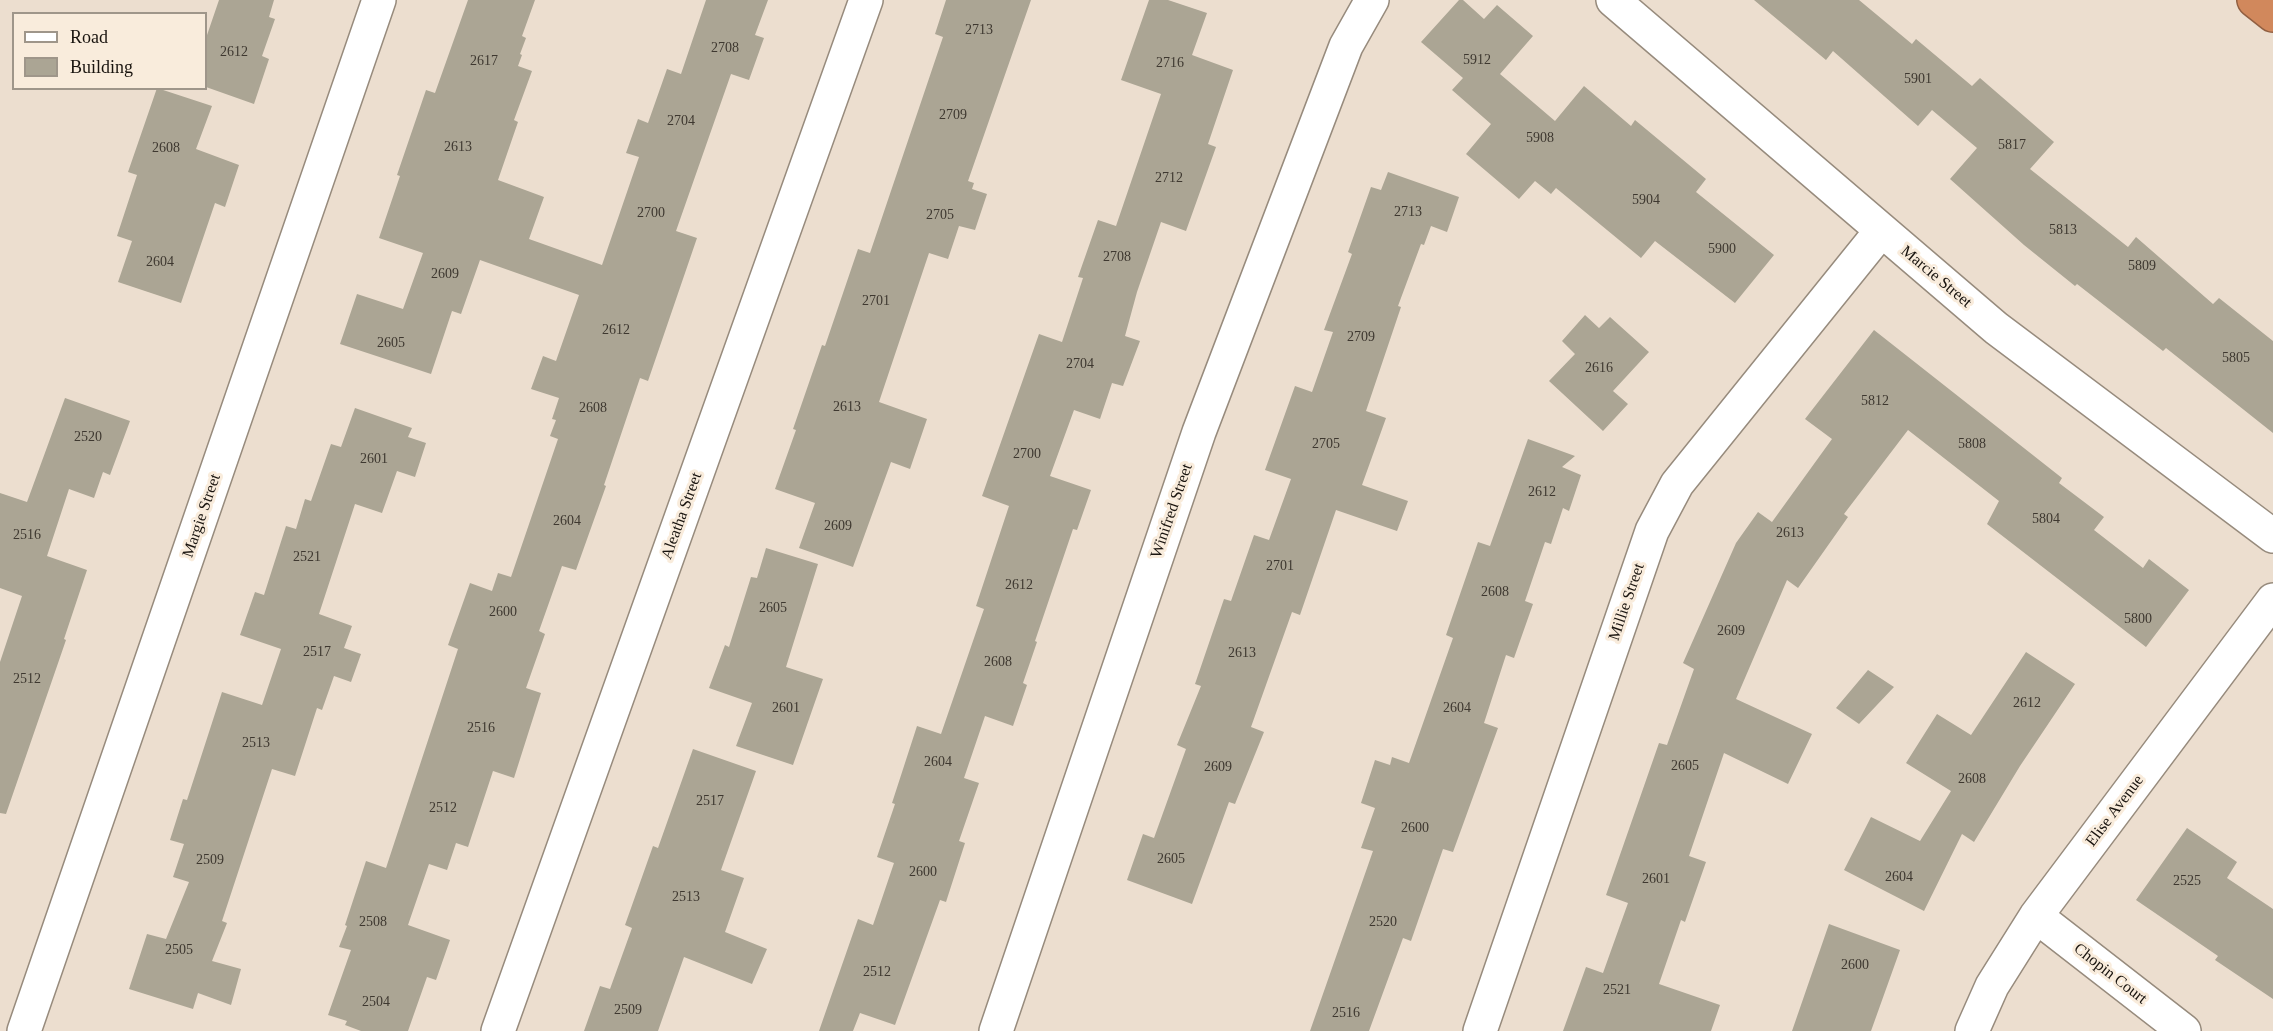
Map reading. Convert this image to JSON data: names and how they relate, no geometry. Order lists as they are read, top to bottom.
{
  "streets": {
    "street": [
      "Marcie Street",
      "Winifred Street",
      "Margie Street",
      "Aleatha Street",
      "Millie Street",
      "Elise Avenue",
      "Chopin Court"
    ]
  },
  "crossings": [
    ["Marcie Street", "Millie Street"],
    ["Elise Avenue", "Chopin Court"]
  ],
  "house_numbers": [
    "2713",
    "2708",
    "2612",
    "5912",
    "2617",
    "2716",
    "5901",
    "2709",
    "2704",
    "5908",
    "5817",
    "2613",
    "2608",
    "2712",
    "5904",
    "2713",
    "2700",
    "2705",
    "5813",
    "5900",
    "2708",
    "2604",
    "5809",
    "2609",
    "2701",
    "2612",
    "2709",
    "2605",
    "5805",
    "2704",
    "2616",
    "5812",
    "2613",
    "2608",
    "2520",
    "2705",
    "5808",
    "2700",
    "2601",
    "2612",
    "5804",
    "2604",
    "2609",
    "2613",
    "2516",
    "2521",
    "2701",
    "2612",
    "2608",
    "2605",
    "2600",
    "5800",
    "2609",
    "2517",
    "2613",
    "2608",
    "2512",
    "2612",
    "2601",
    "2604",
    "2516",
    "2513",
    "2604",
    "2605",
    "2609",
    "2608",
    "2517",
    "2512",
    "2600",
    "2605",
    "2509",
    "2600",
    "2604",
    "2601",
    "2525",
    "2513",
    "2508",
    "2520",
    "2505",
    "2600",
    "2512",
    "2521",
    "2504",
    "2509",
    "2516"
  ],
  "legend": ["Road", "Building"]
}
